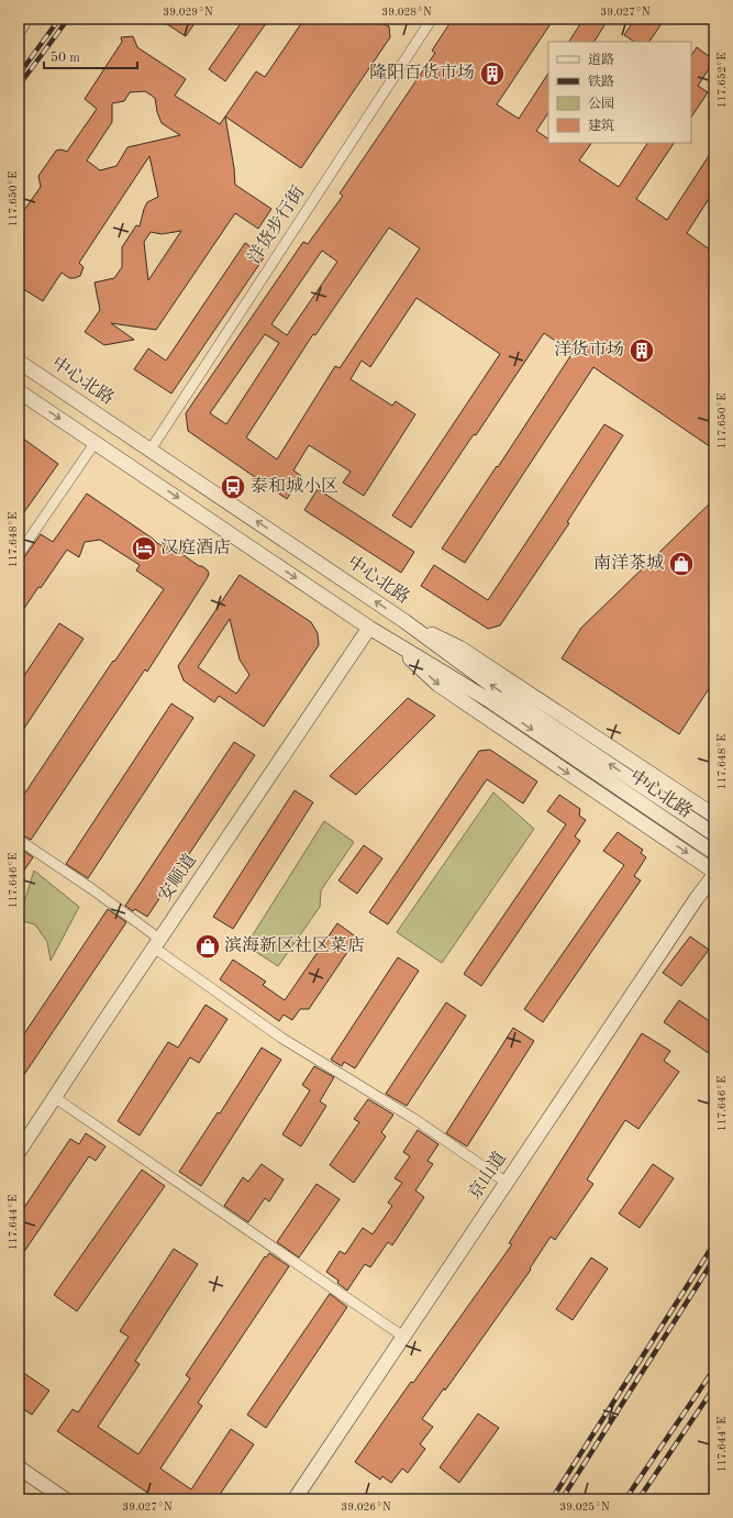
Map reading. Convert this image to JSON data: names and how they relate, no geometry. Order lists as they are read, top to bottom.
{
  "streets": {
    "street": [
      "洋货步行街",
      "中心北路",
      "安顺道",
      "京山道"
    ]
  },
  "crossings": [
    ["洋货步行街", "中心北路"],
    ["中心北路", "安顺道"]
  ],
  "places": {
    "building": ["隆阳百货市场", "洋货市场"],
    "bus stop": ["泰和城小区"],
    "hotel": ["汉庭酒店"],
    "shop": ["南洋茶城", "滨海新区社区菜店"]
  },
  "legend": [
    "道路",
    "铁路",
    "公园",
    "建筑"
  ],
  "scale_bar": "50 m",
  "coordinates": [
    "39.029°N",
    "39.028°N",
    "39.027°N",
    "117.652°E",
    "117.650°E",
    "117.648°E",
    "117.646°E",
    "117.644°E",
    "39.026°N",
    "39.025°N"
  ]
}
